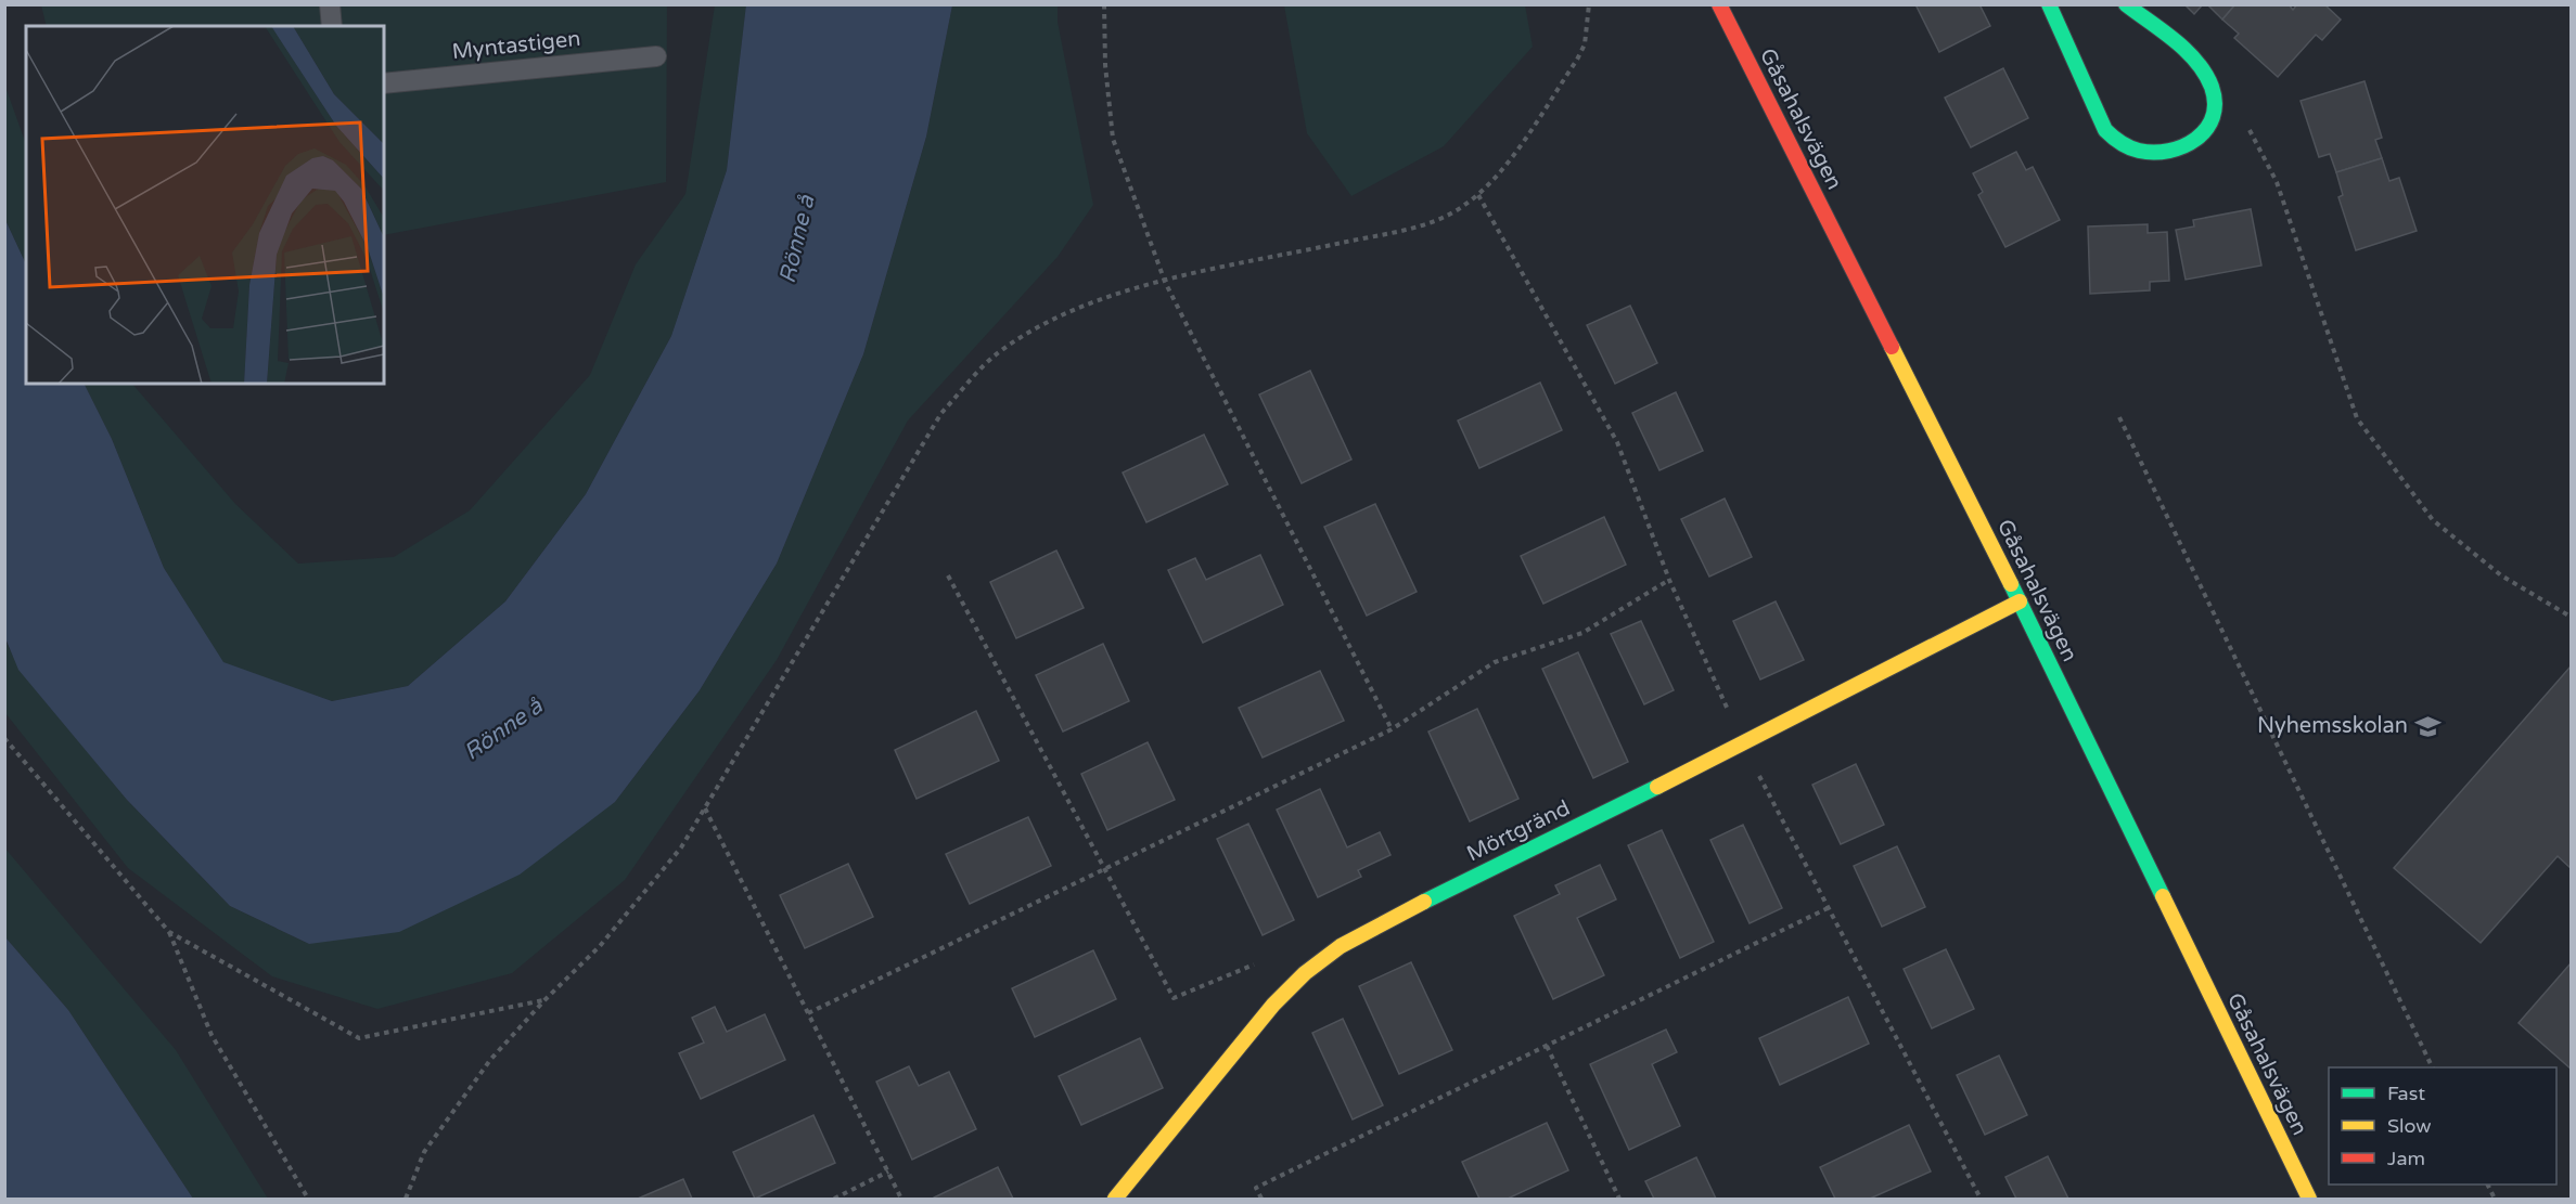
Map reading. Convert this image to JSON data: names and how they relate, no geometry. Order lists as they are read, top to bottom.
{
  "streets": {
    "street": ["Gåsahalsvägen", "Mörtgränd"],
    "lane": ["Myntastigen"]
  },
  "crossings": [
    ["Gåsahalsvägen", "Mörtgränd"]
  ],
  "water": ["Rönne å"],
  "places": {
    "school or university": ["Nyhemsskolan"]
  },
  "legend": ["Fast", "Slow", "Jam"]
}
